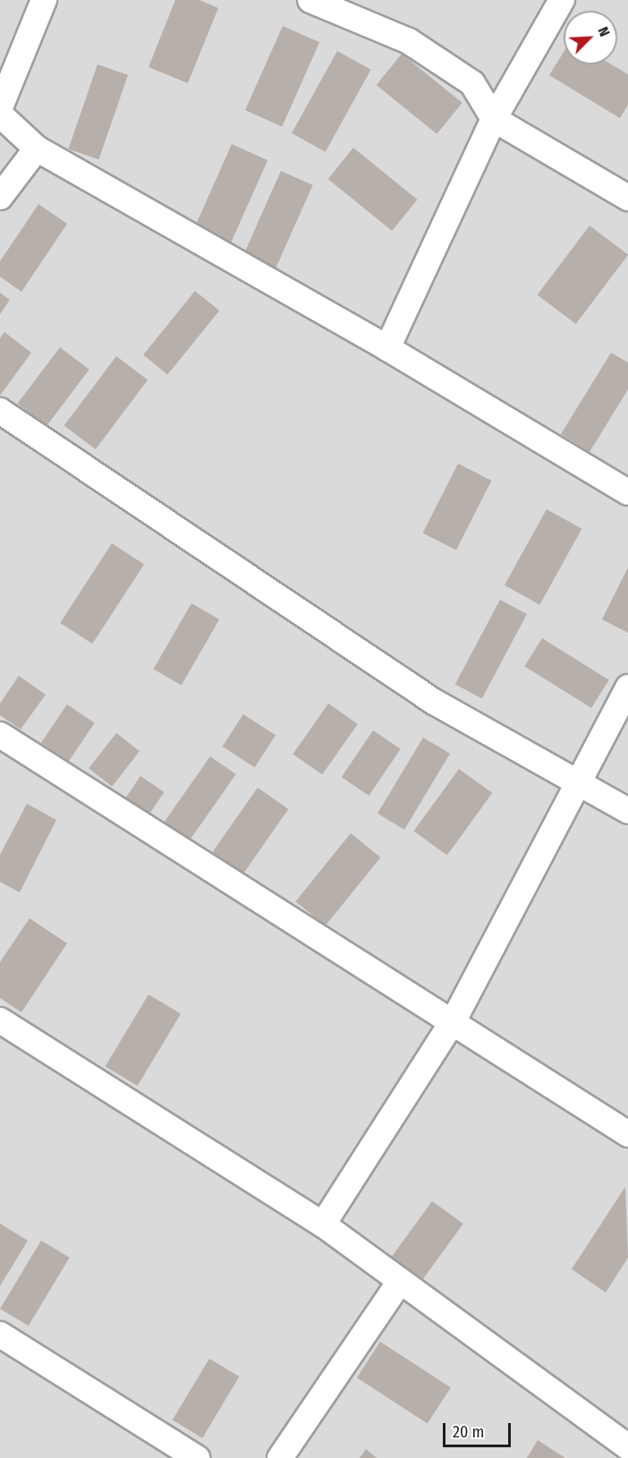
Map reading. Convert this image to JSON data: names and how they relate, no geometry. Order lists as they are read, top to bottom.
{
  "scale_bar": "20 m",
  "north": "top right"
}
